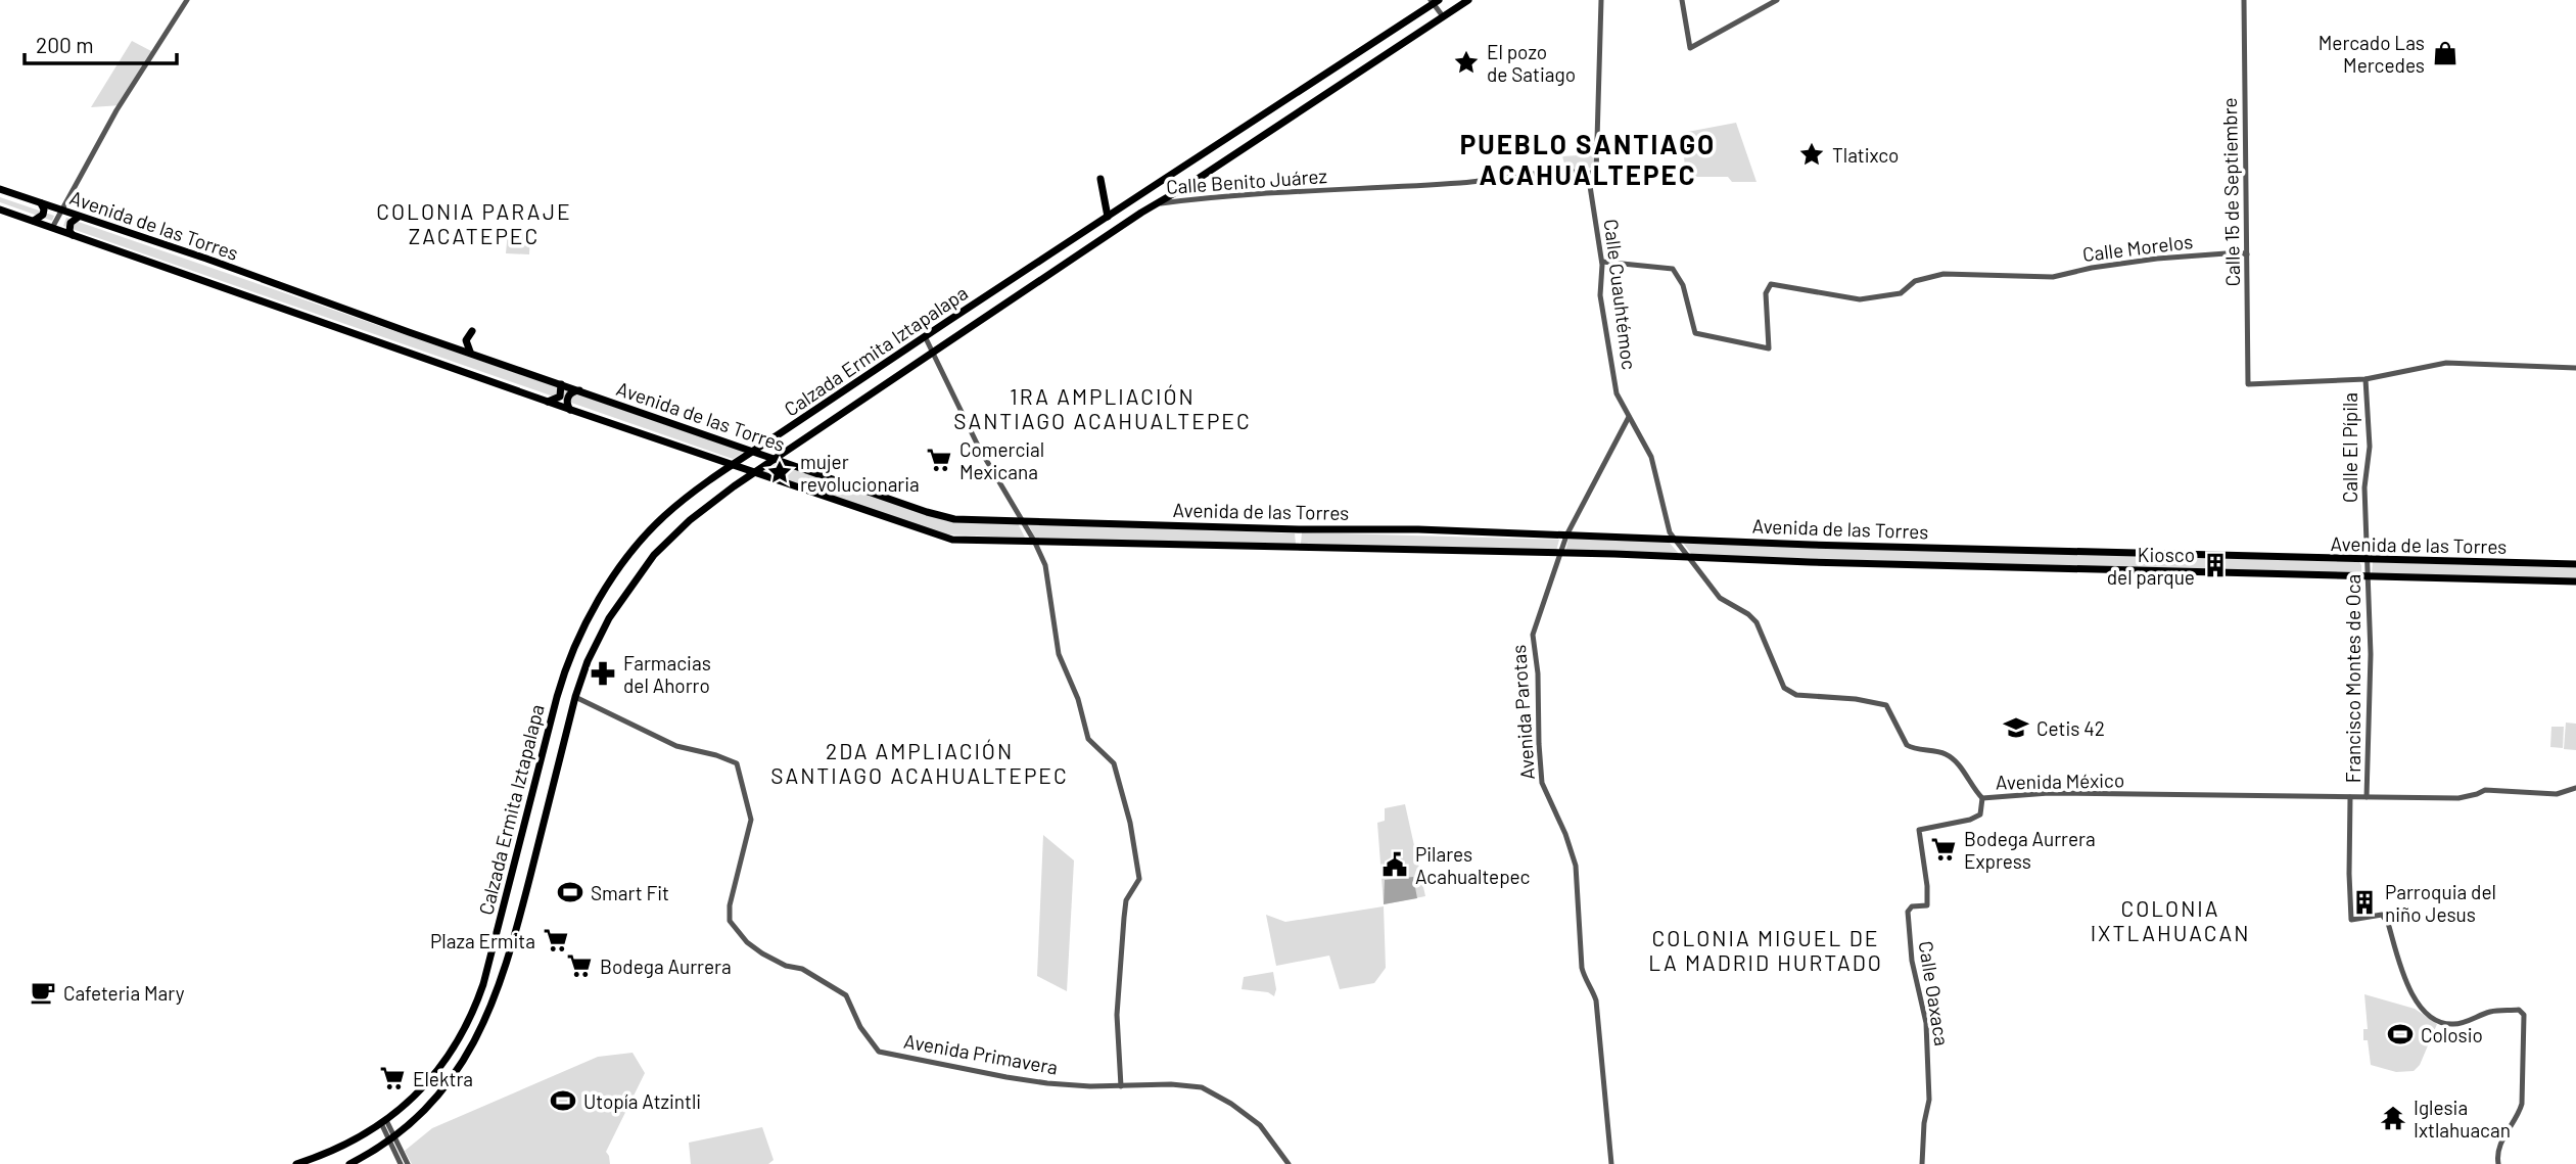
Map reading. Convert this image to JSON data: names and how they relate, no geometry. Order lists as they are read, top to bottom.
{
  "streets": {
    "main road": ["Avenida de las Torres", "Calzada Ermita Iztapalapa"],
    "street": [
      "Calle Benito Juárez",
      "Calle 15 de Septiembre",
      "Calle Morelos",
      "Calle Cuauhtémoc",
      "Calle El Pípila",
      "Francisco Montes de Oca",
      "Avenida Parotas",
      "Avenida México",
      "Calle Oaxaca",
      "Avenida Primavera"
    ]
  },
  "crossings": [
    ["Calle Benito Juárez", "Calle Cuauhtémoc"],
    ["Calle Benito Juárez", "Calzada Ermita Iztapalapa"],
    ["Calle 15 de Septiembre", "Calle Morelos"],
    ["Calle 15 de Septiembre", "Calle El Pípila"],
    ["Avenida de las Torres", "Calle Cuauhtémoc"],
    ["Avenida de las Torres", "Calzada Ermita Iztapalapa"],
    ["Avenida de las Torres", "Calle El Pípila"],
    ["Avenida de las Torres", "Francisco Montes de Oca"],
    ["Avenida de las Torres", "Avenida Parotas"],
    ["Avenida de las Torres", "Avenida México"],
    ["Calle Morelos", "Calle Cuauhtémoc"],
    ["Calle Cuauhtémoc", "Avenida México"],
    ["Calzada Ermita Iztapalapa", "Avenida Primavera"],
    ["Calle El Pípila", "Francisco Montes de Oca"],
    ["Francisco Montes de Oca", "Avenida México"],
    ["Avenida México", "Calle Oaxaca"]
  ],
  "districts": [
    "PUEBLO SANTIAGO ACAHUALTEPEC",
    "COLONIA PARAJE ZACATEPEC",
    "1RA AMPLIACIÓN SANTIAGO ACAHUALTEPEC",
    "2DA AMPLIACIÓN SANTIAGO ACAHUALTEPEC",
    "COLONIA IXTLAHUACAN",
    "COLONIA MIGUEL DE LA MADRID HURTADO"
  ],
  "places": {
    "shop": ["Mercado Las Mercedes"],
    "place": ["El pozo de Satiago", "Tlatixco", "mujer revolucionaria"],
    "supermarket": [
      "Comercial Mexicana",
      "Bodega Aurrera Express",
      "Plaza Ermita",
      "Bodega Aurrera",
      "Elektra"
    ],
    "building": ["Kiosco del parque", "Parroquia del niño Jesus"],
    "pharmacy": ["Farmacias del Ahorro"],
    "school or university": ["Cetis 42"],
    "public building": ["Pilares Acahualtepec"],
    "sports": ["Smart Fit", "Colosio", "Utopía Atzintli"],
    "cafe": ["Cafeteria Mary"],
    "temple": ["Iglesia Ixtlahuacan"]
  },
  "scale_bar": "200 m"
}
